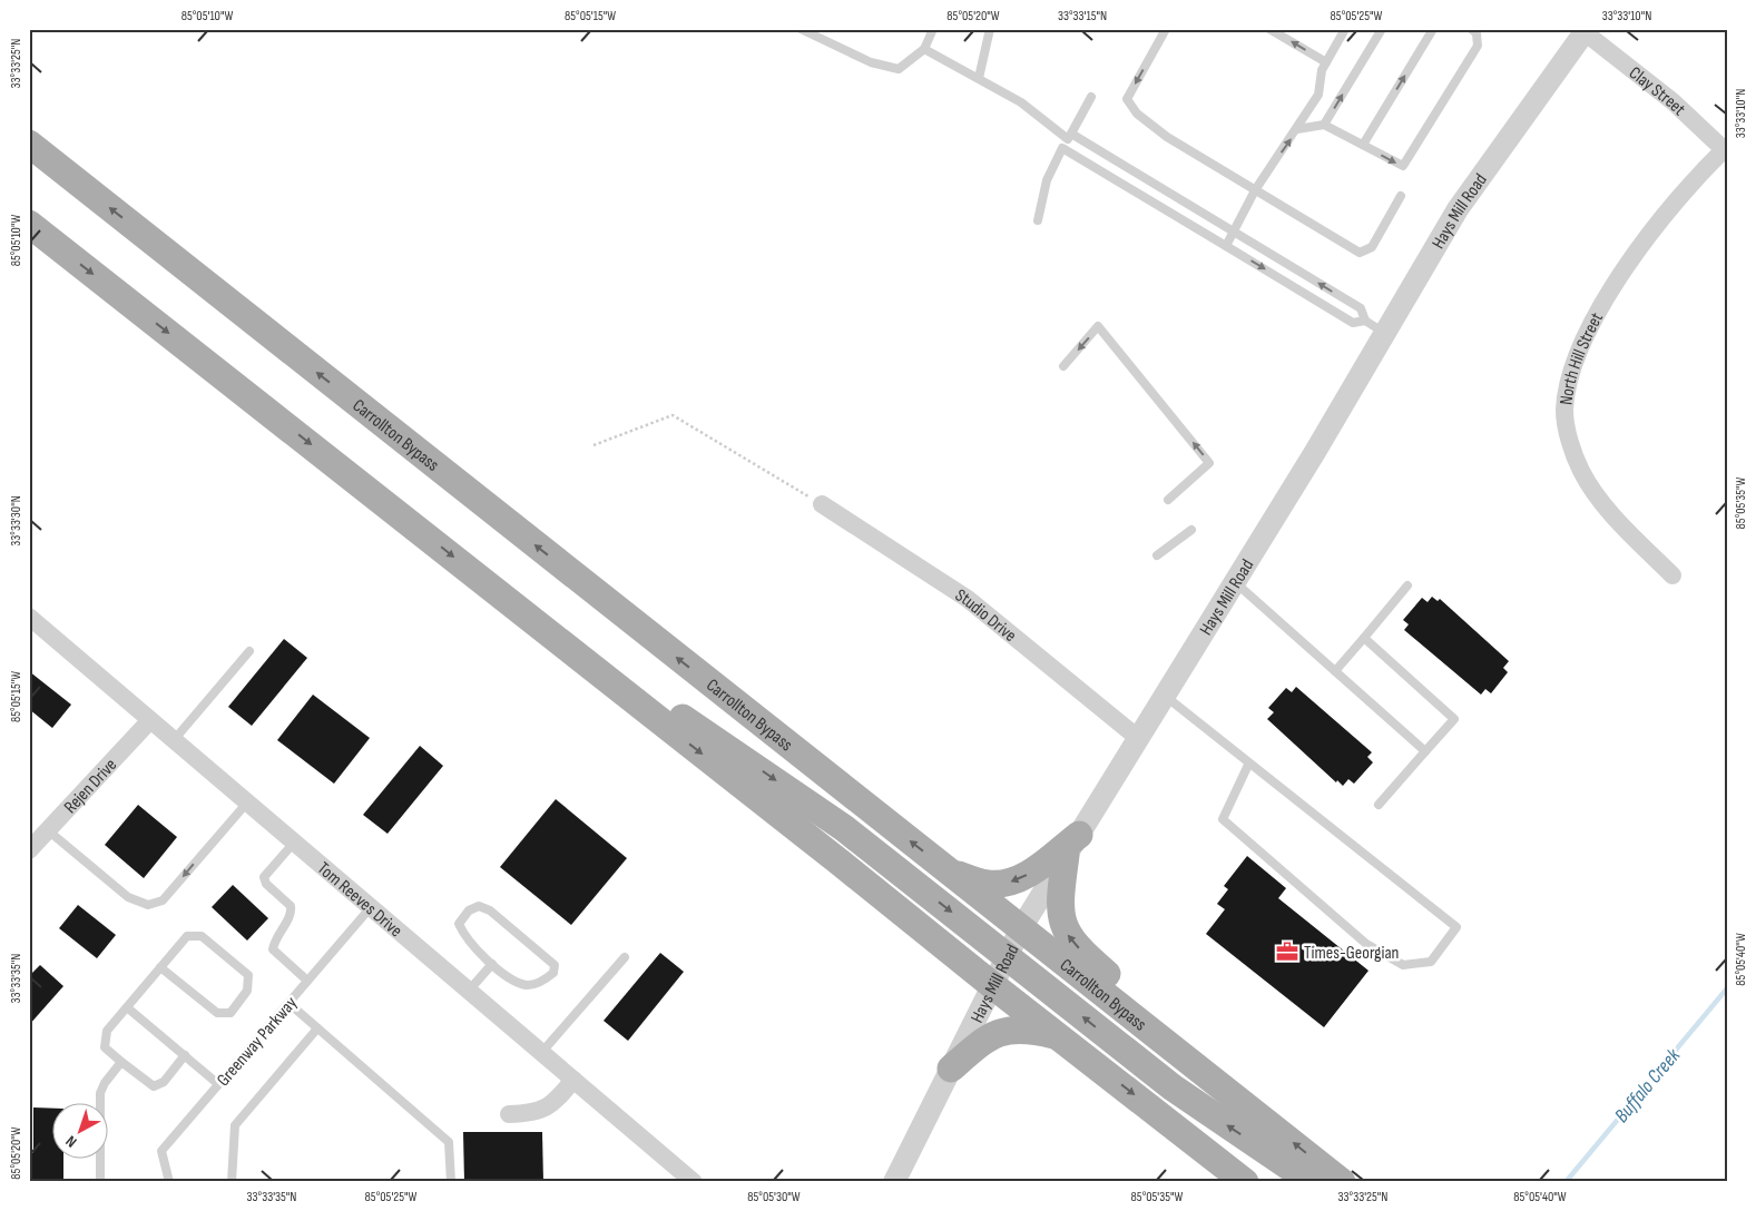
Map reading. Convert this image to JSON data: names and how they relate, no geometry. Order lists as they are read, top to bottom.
{
  "streets": {
    "main road": ["Carrollton Bypass"],
    "street": [
      "Clay Street",
      "Hays Mill Road",
      "North Hill Street",
      "Studio Drive",
      "Rejen Drive",
      "Tom Reeves Drive"
    ],
    "lane": ["Greenway Parkway"]
  },
  "crossings": [
    ["Clay Street", "Hays Mill Road"],
    ["Clay Street", "North Hill Street"],
    ["Hays Mill Road", "Carrollton Bypass"],
    ["Hays Mill Road", "Studio Drive"],
    ["Rejen Drive", "Tom Reeves Drive"],
    ["Tom Reeves Drive", "Greenway Parkway"]
  ],
  "water": ["Buffalo Creek"],
  "places": {
    "office": ["Times-Georgian"]
  },
  "north": "bottom left",
  "coordinates": [
    "85°05'10\"W",
    "85°05'15\"W",
    "85°05'20\"W",
    "33°33'15\"N",
    "85°05'25\"W",
    "33°33'10\"N",
    "33°33'25\"N",
    "85°05'35\"W",
    "33°33'30\"N",
    "85°05'40\"W",
    "33°33'35\"N",
    "85°05'30\"W"
  ]
}
